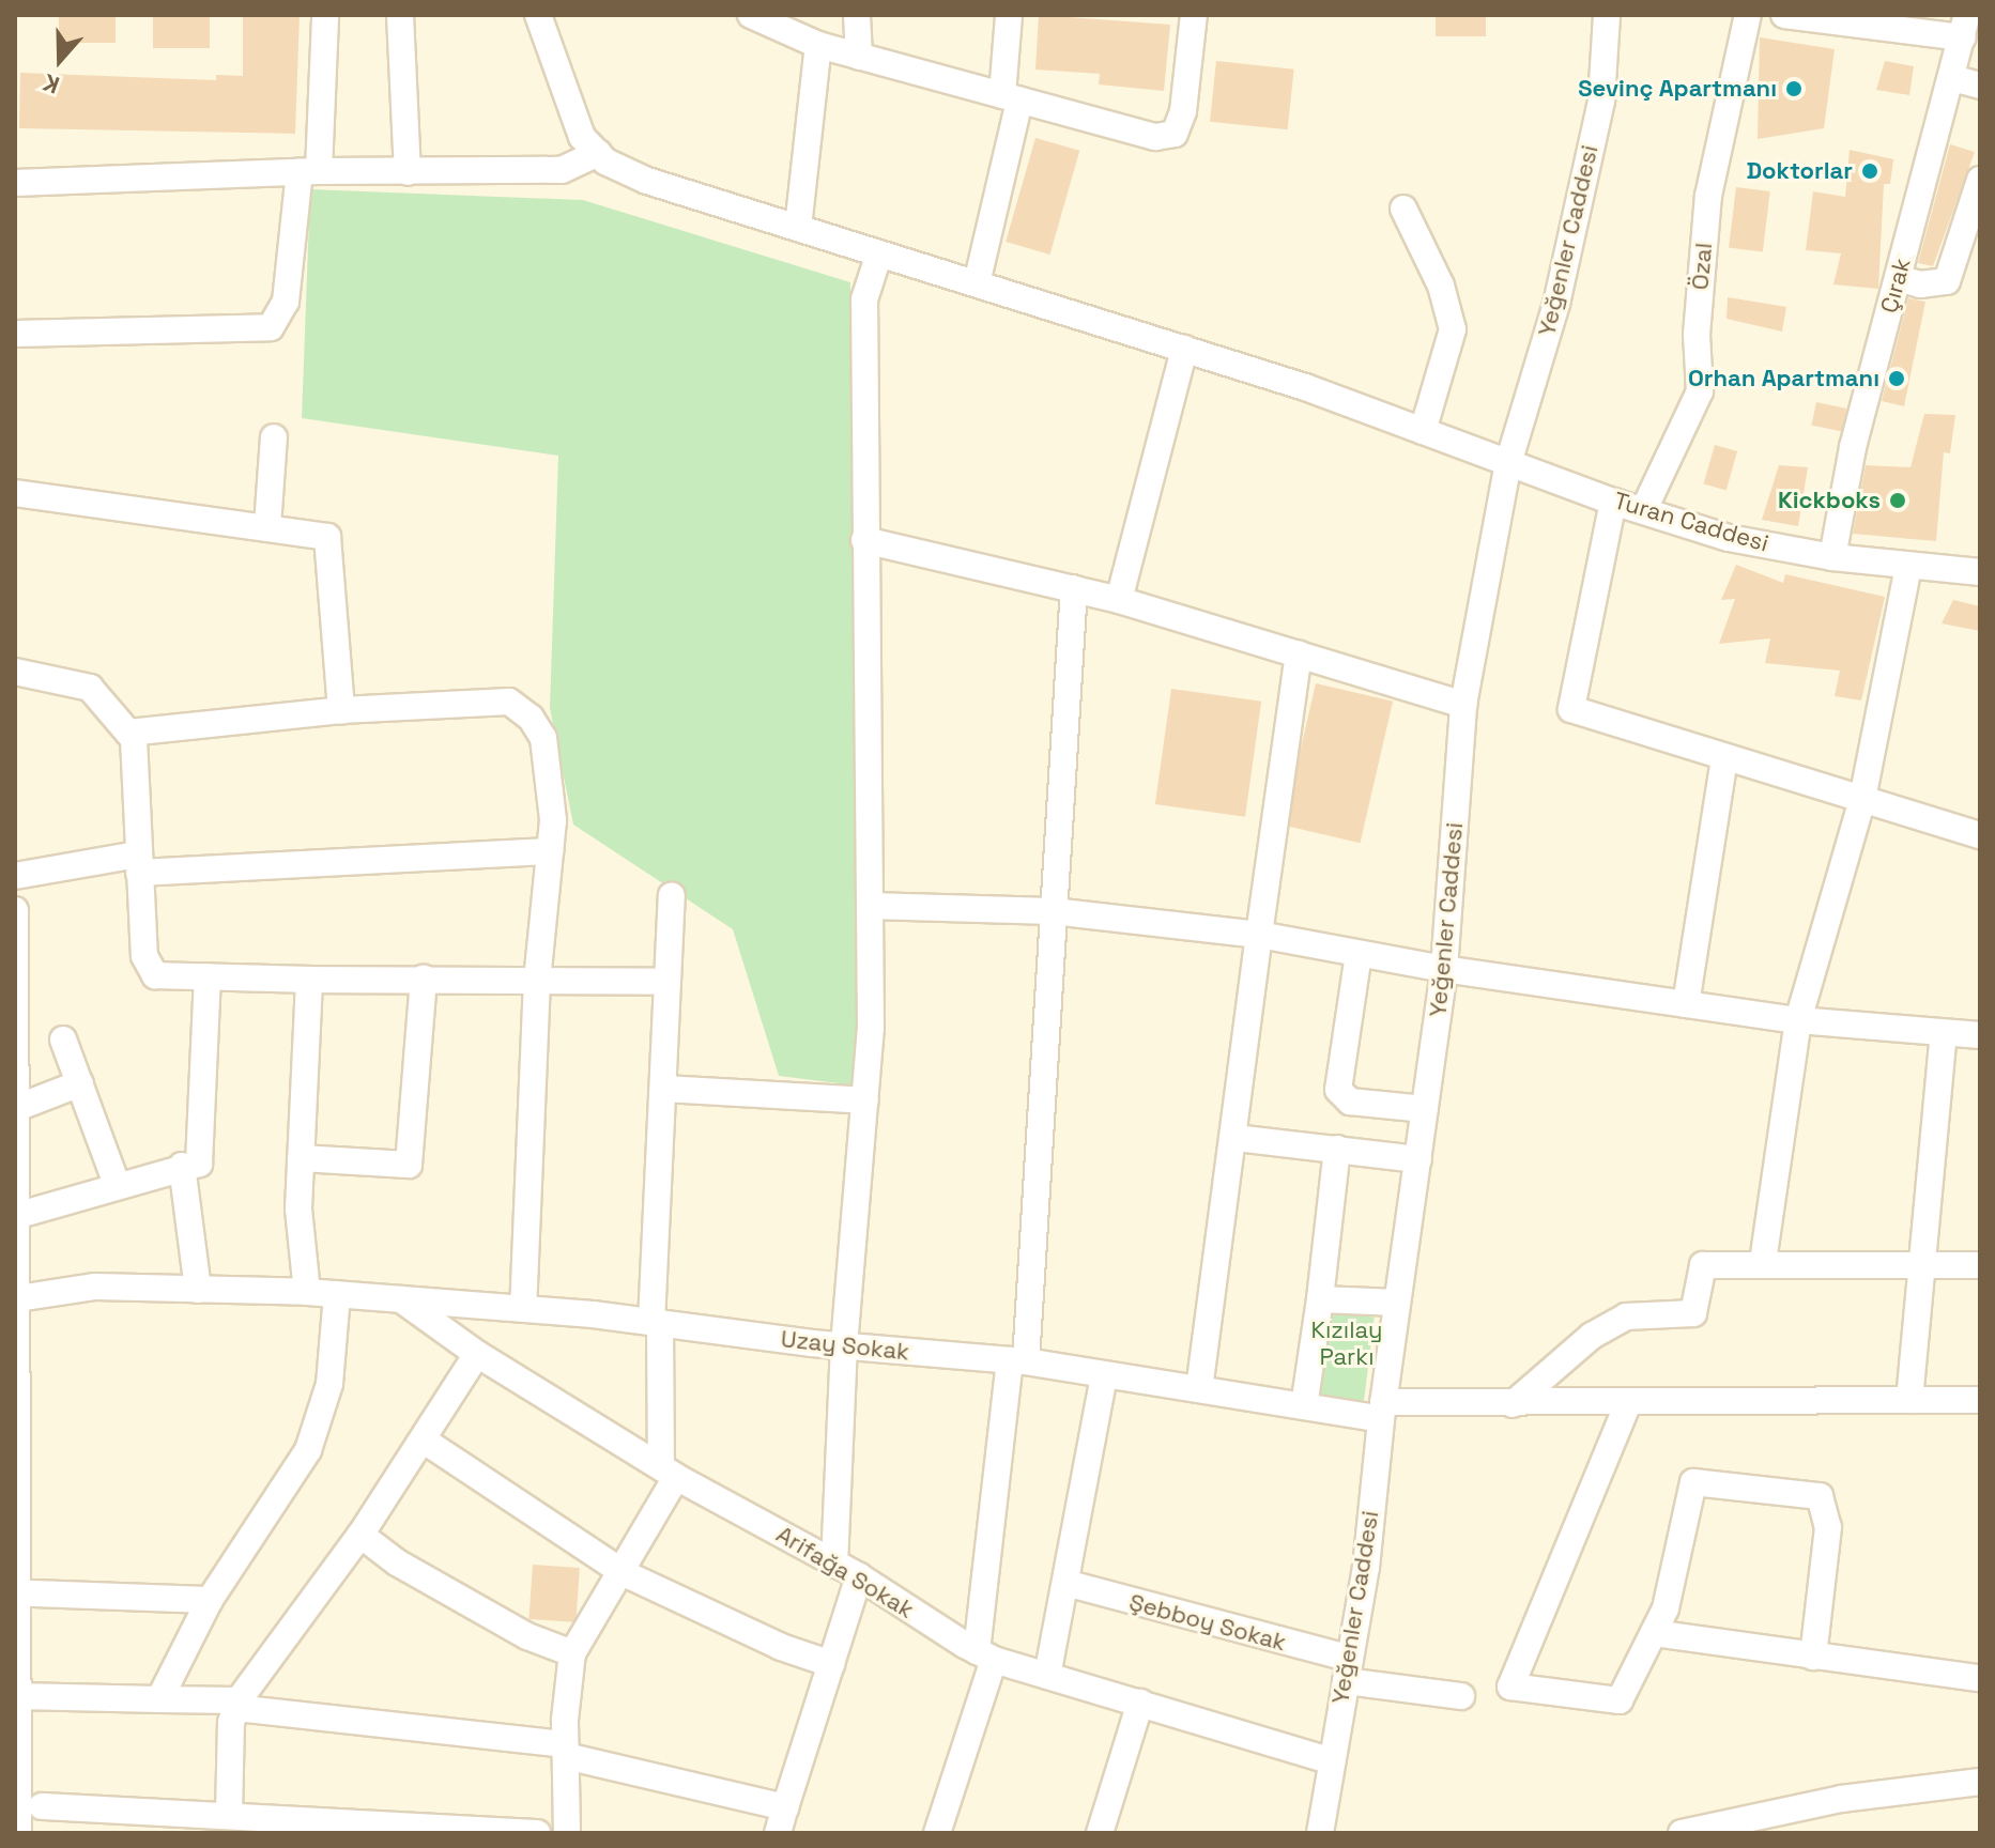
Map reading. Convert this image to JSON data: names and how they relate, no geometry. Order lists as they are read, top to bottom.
{
  "streets": {
    "street": [
      "Yeğenler Caddesi",
      "Özal",
      "Çırak",
      "Turan Caddesi",
      "Uzay Sokak",
      "Arifağa Sokak",
      "Şebboy Sokak"
    ]
  },
  "crossings": [
    ["Yeğenler Caddesi", "Turan Caddesi"],
    ["Yeğenler Caddesi", "Uzay Sokak"],
    ["Yeğenler Caddesi", "Arifağa Sokak"],
    ["Yeğenler Caddesi", "Şebboy Sokak"],
    ["Özal", "Turan Caddesi"],
    ["Çırak", "Turan Caddesi"],
    ["Uzay Sokak", "Arifağa Sokak"]
  ],
  "parks": ["Kızılay Parkı"],
  "places": [
    "Sevinç Apartmanı",
    "Doktorlar",
    "Orhan Apartmanı",
    "Kickboks"
  ],
  "north": "bottom"
}
